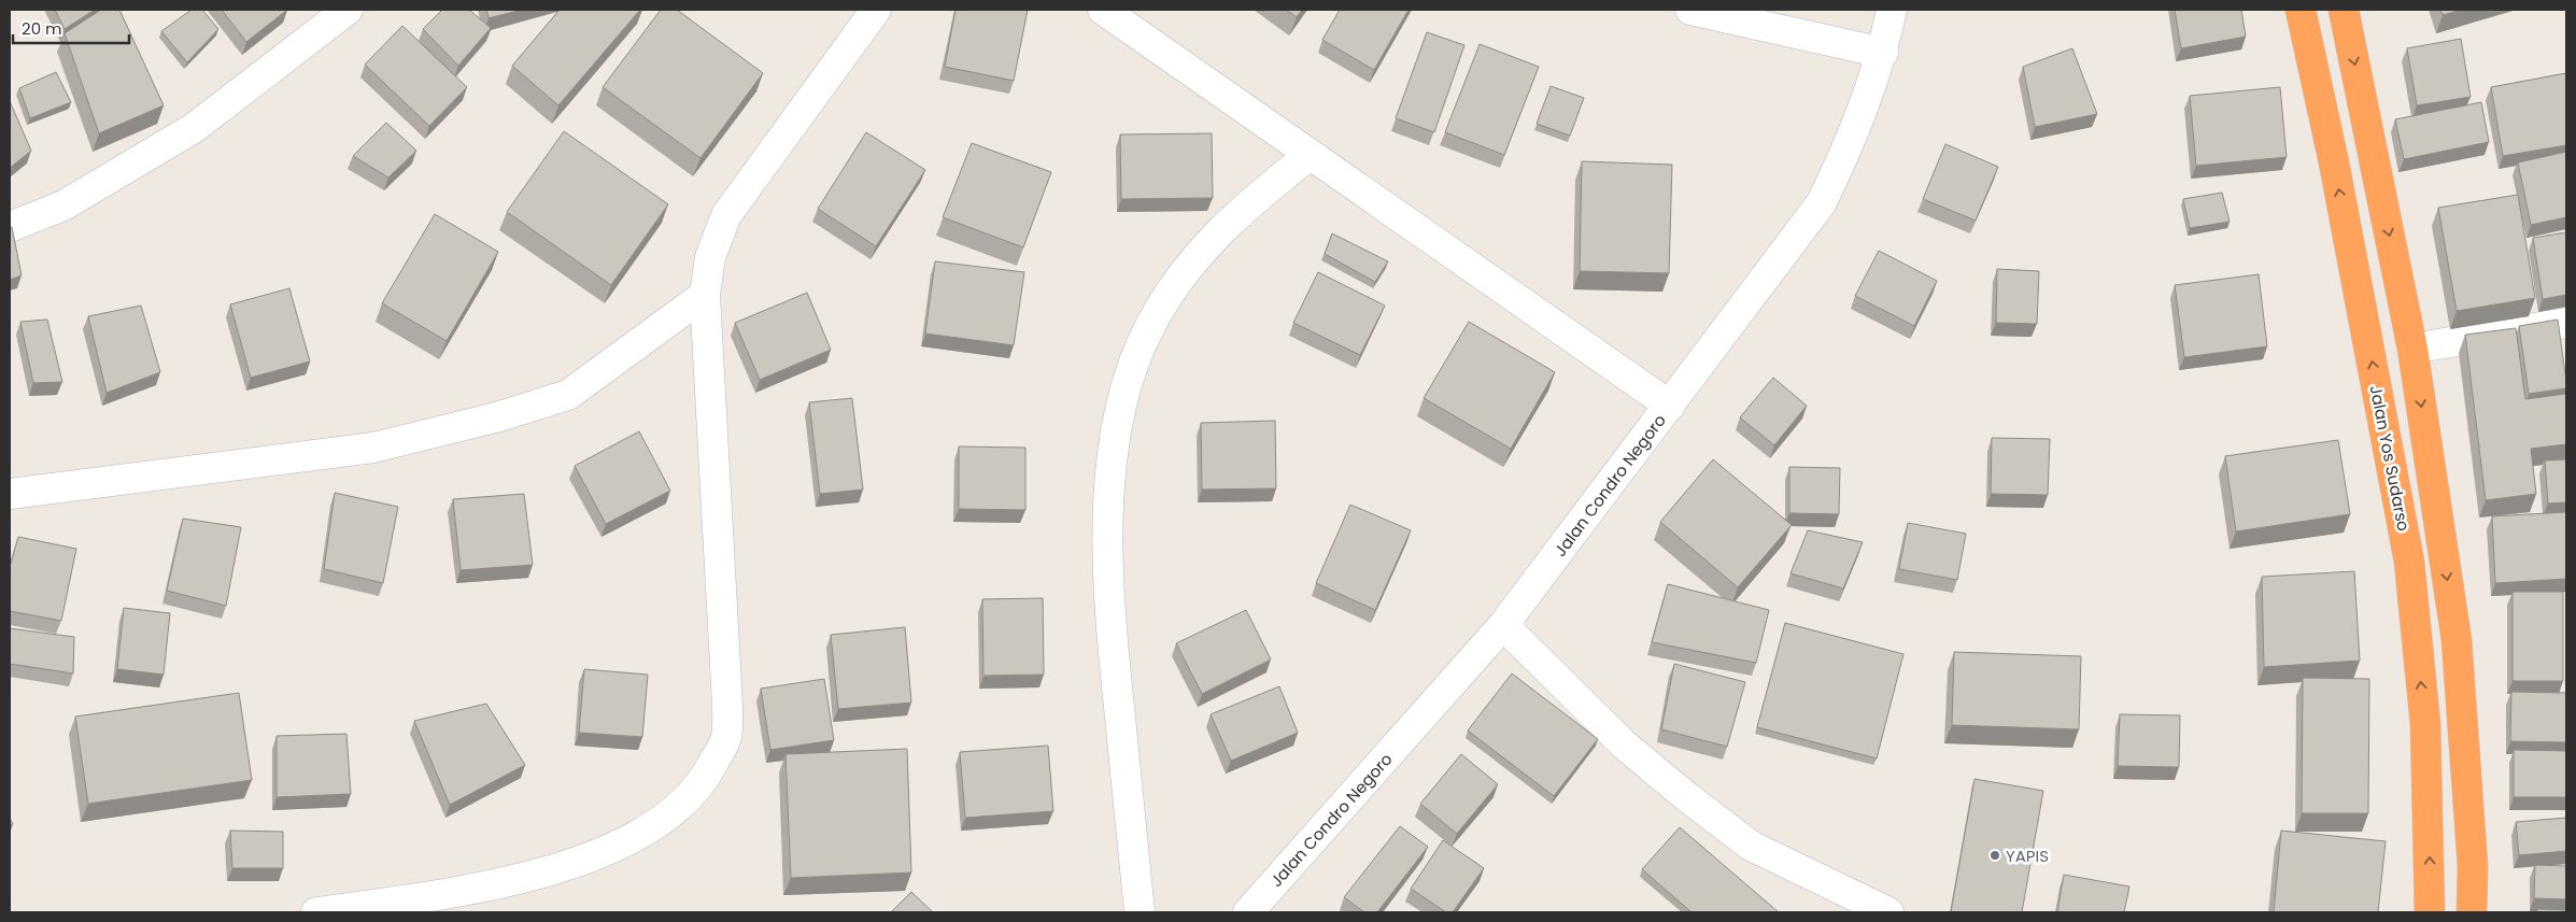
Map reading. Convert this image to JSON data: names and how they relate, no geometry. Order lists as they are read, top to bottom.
{
  "streets": {
    "highway": ["Jalan Yos Sudarso"],
    "street": ["Jalan Condro Negoro"]
  },
  "places": ["YAPIS"],
  "scale_bar": "20 m"
}
